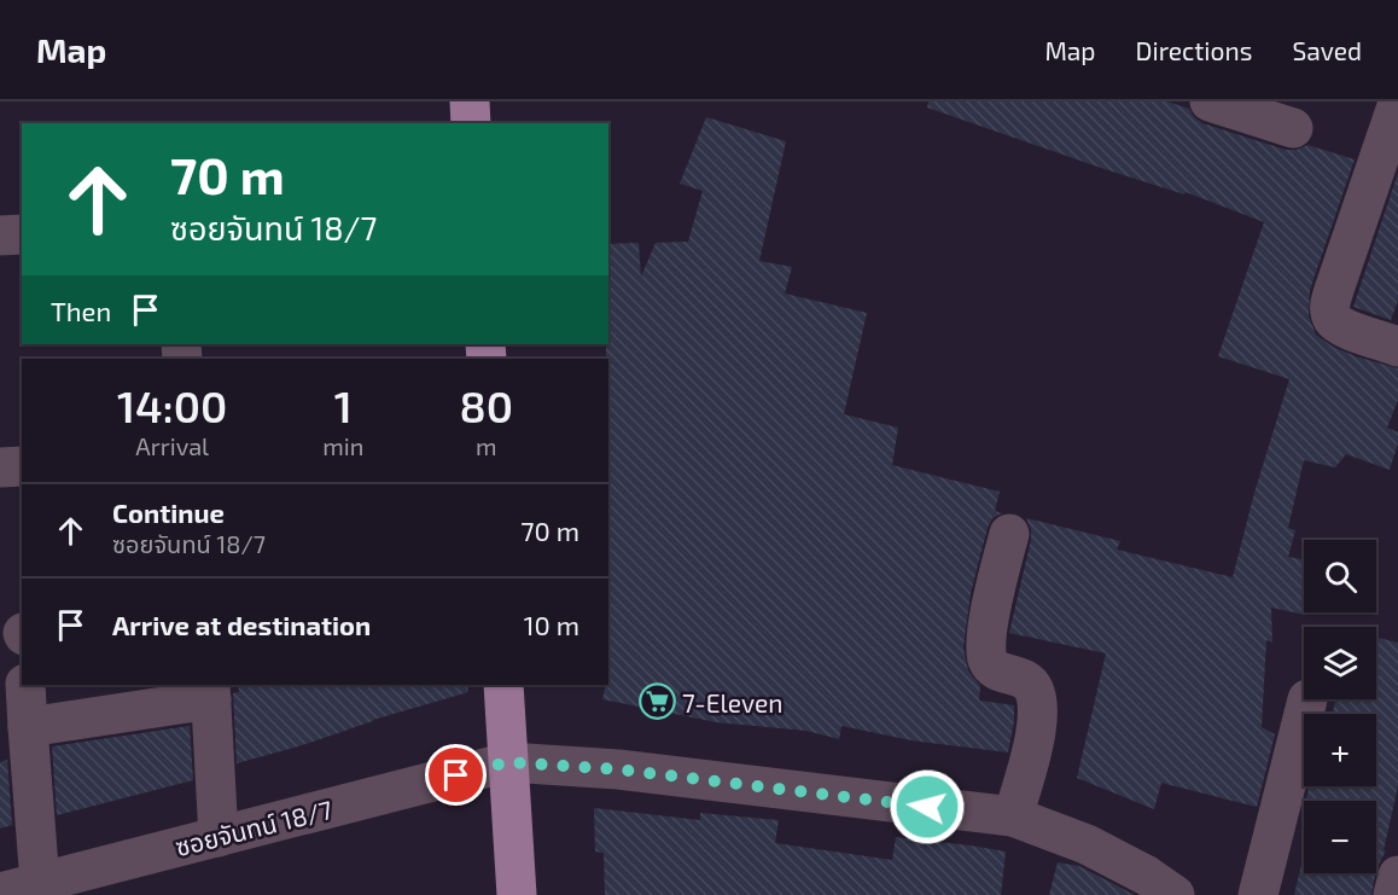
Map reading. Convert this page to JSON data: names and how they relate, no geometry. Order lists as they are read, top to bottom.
{
  "streets": {
    "street": ["ซอยจันทน์ 18/7"]
  },
  "places": {
    "supermarket": ["7-Eleven"]
  },
  "page": {
    "header": "Map",
    "nav": ["Map", "Directions", "Saved"],
    "turn": ["70 m", "ซอยจันทน์ 18/7"],
    "then": "Then",
    "eta": [
      "14:00",
      "Arrival",
      "1",
      "min",
      "80",
      "m"
    ],
    "list": [
      {
        "name": "Continue",
        "note": "ซอยจันทน์ 18/7",
        "value": "70 m"
      },
      {
        "name": "Arrive at destination",
        "value": "10 m"
      }
    ],
    "map_buttons": ["+", "−"]
  }
}
